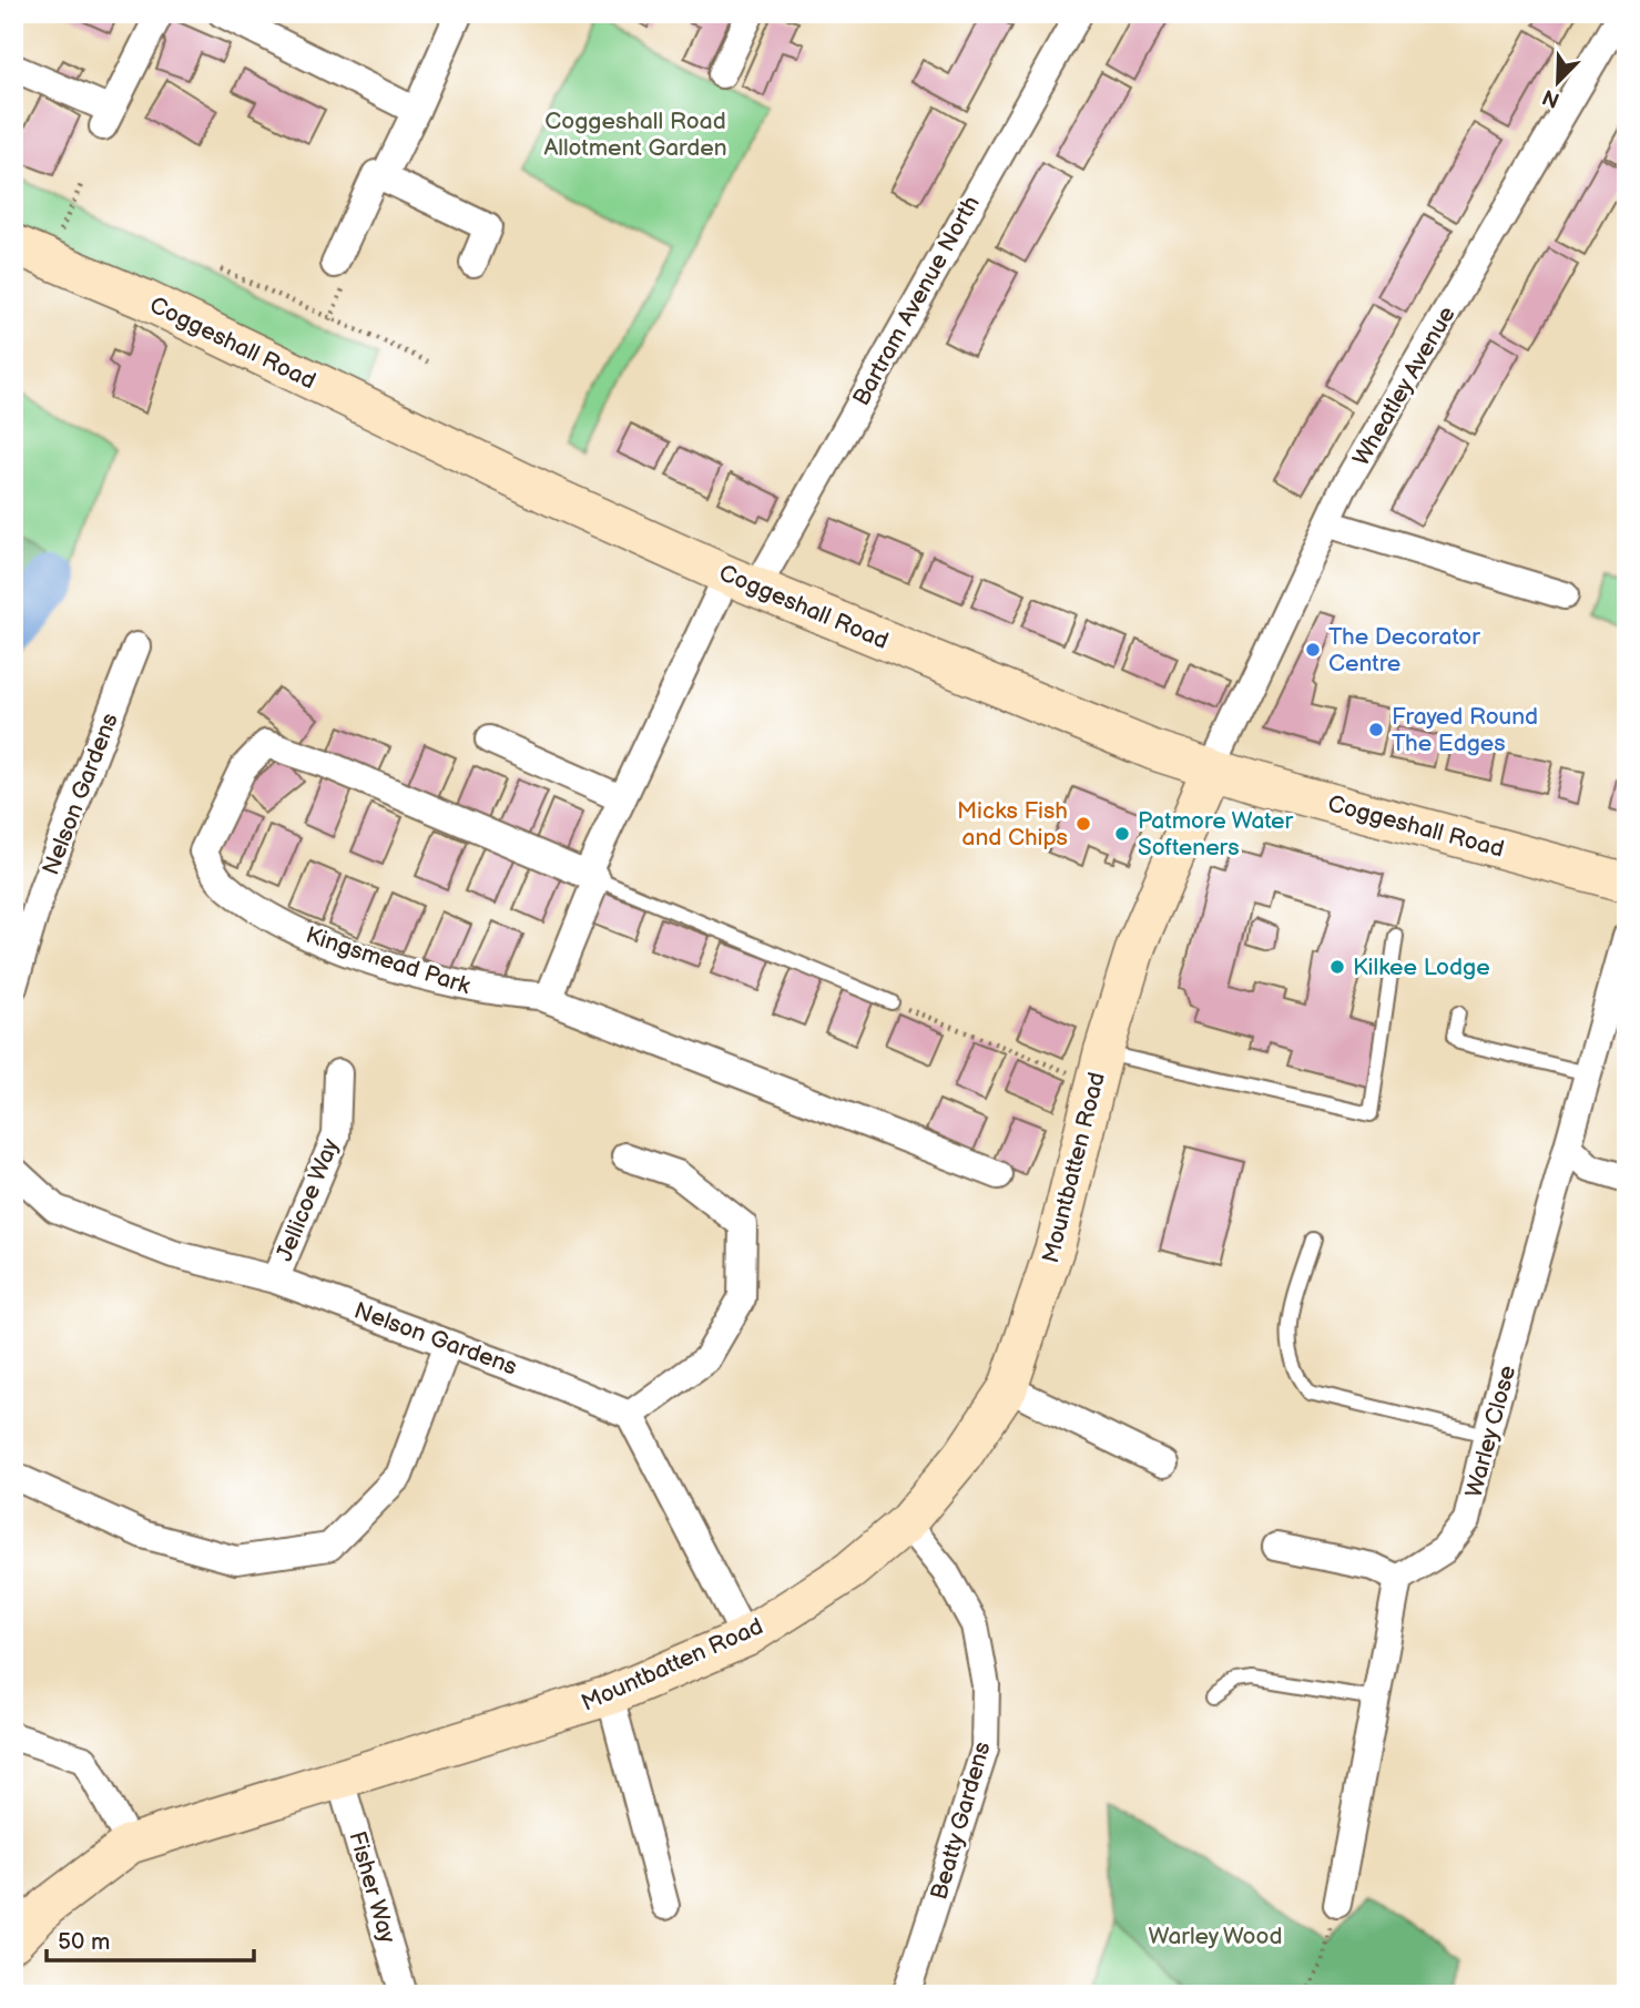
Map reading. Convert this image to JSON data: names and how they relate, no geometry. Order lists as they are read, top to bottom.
{
  "streets": {
    "street": [
      "Bartram Avenue North",
      "Coggeshall Road",
      "Wheatley Avenue",
      "Nelson Gardens",
      "Kingsmead Park",
      "Mountbatten Road",
      "Jellicoe Way",
      "Warley Close",
      "Beatty Gardens",
      "Fisher Way"
    ]
  },
  "crossings": [
    ["Bartram Avenue North", "Coggeshall Road"],
    ["Coggeshall Road", "Wheatley Avenue"],
    ["Coggeshall Road", "Mountbatten Road"],
    ["Wheatley Avenue", "Mountbatten Road"],
    ["Nelson Gardens", "Jellicoe Way"],
    ["Mountbatten Road", "Beatty Gardens"],
    ["Mountbatten Road", "Fisher Way"]
  ],
  "parks": ["Coggeshall Road Allotment Garden", "Warley Wood"],
  "places": [
    "The Decorator Centre",
    "Frayed Round The Edges",
    "Micks Fish and Chips",
    "Patmore Water Softeners",
    "Kilkee Lodge"
  ],
  "scale_bar": "50 m",
  "north": "bottom left"
}
